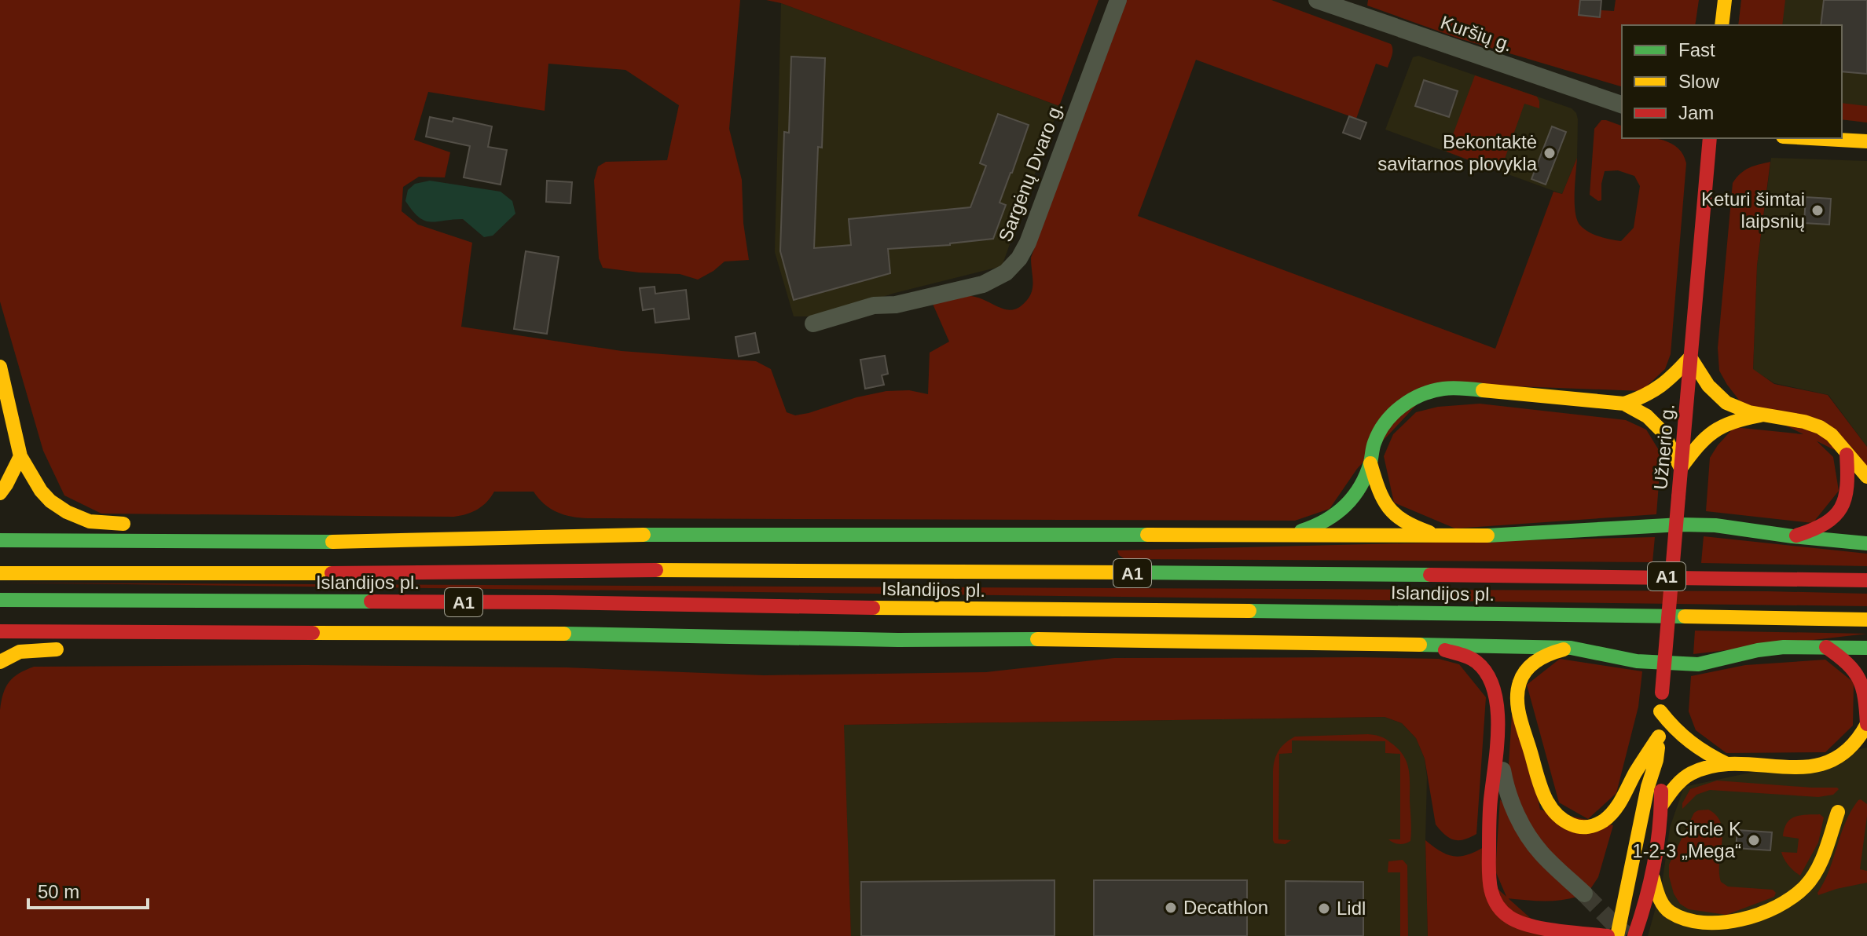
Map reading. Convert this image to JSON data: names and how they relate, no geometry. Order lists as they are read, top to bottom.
{
  "streets": {
    "main road": ["Užnerio g.", "A1", "Islandijos pl."],
    "street": ["Kuršių g.", "Sargėnų Dvaro g."]
  },
  "places": [
    "Bekontaktė savitarnos plovykla",
    "Keturi šimtai laipsnių",
    "Circle K 1-2-3 „Mega“",
    "Decathlon",
    "Lidl"
  ],
  "legend": ["Fast", "Slow", "Jam"],
  "scale_bar": "50 m"
}
